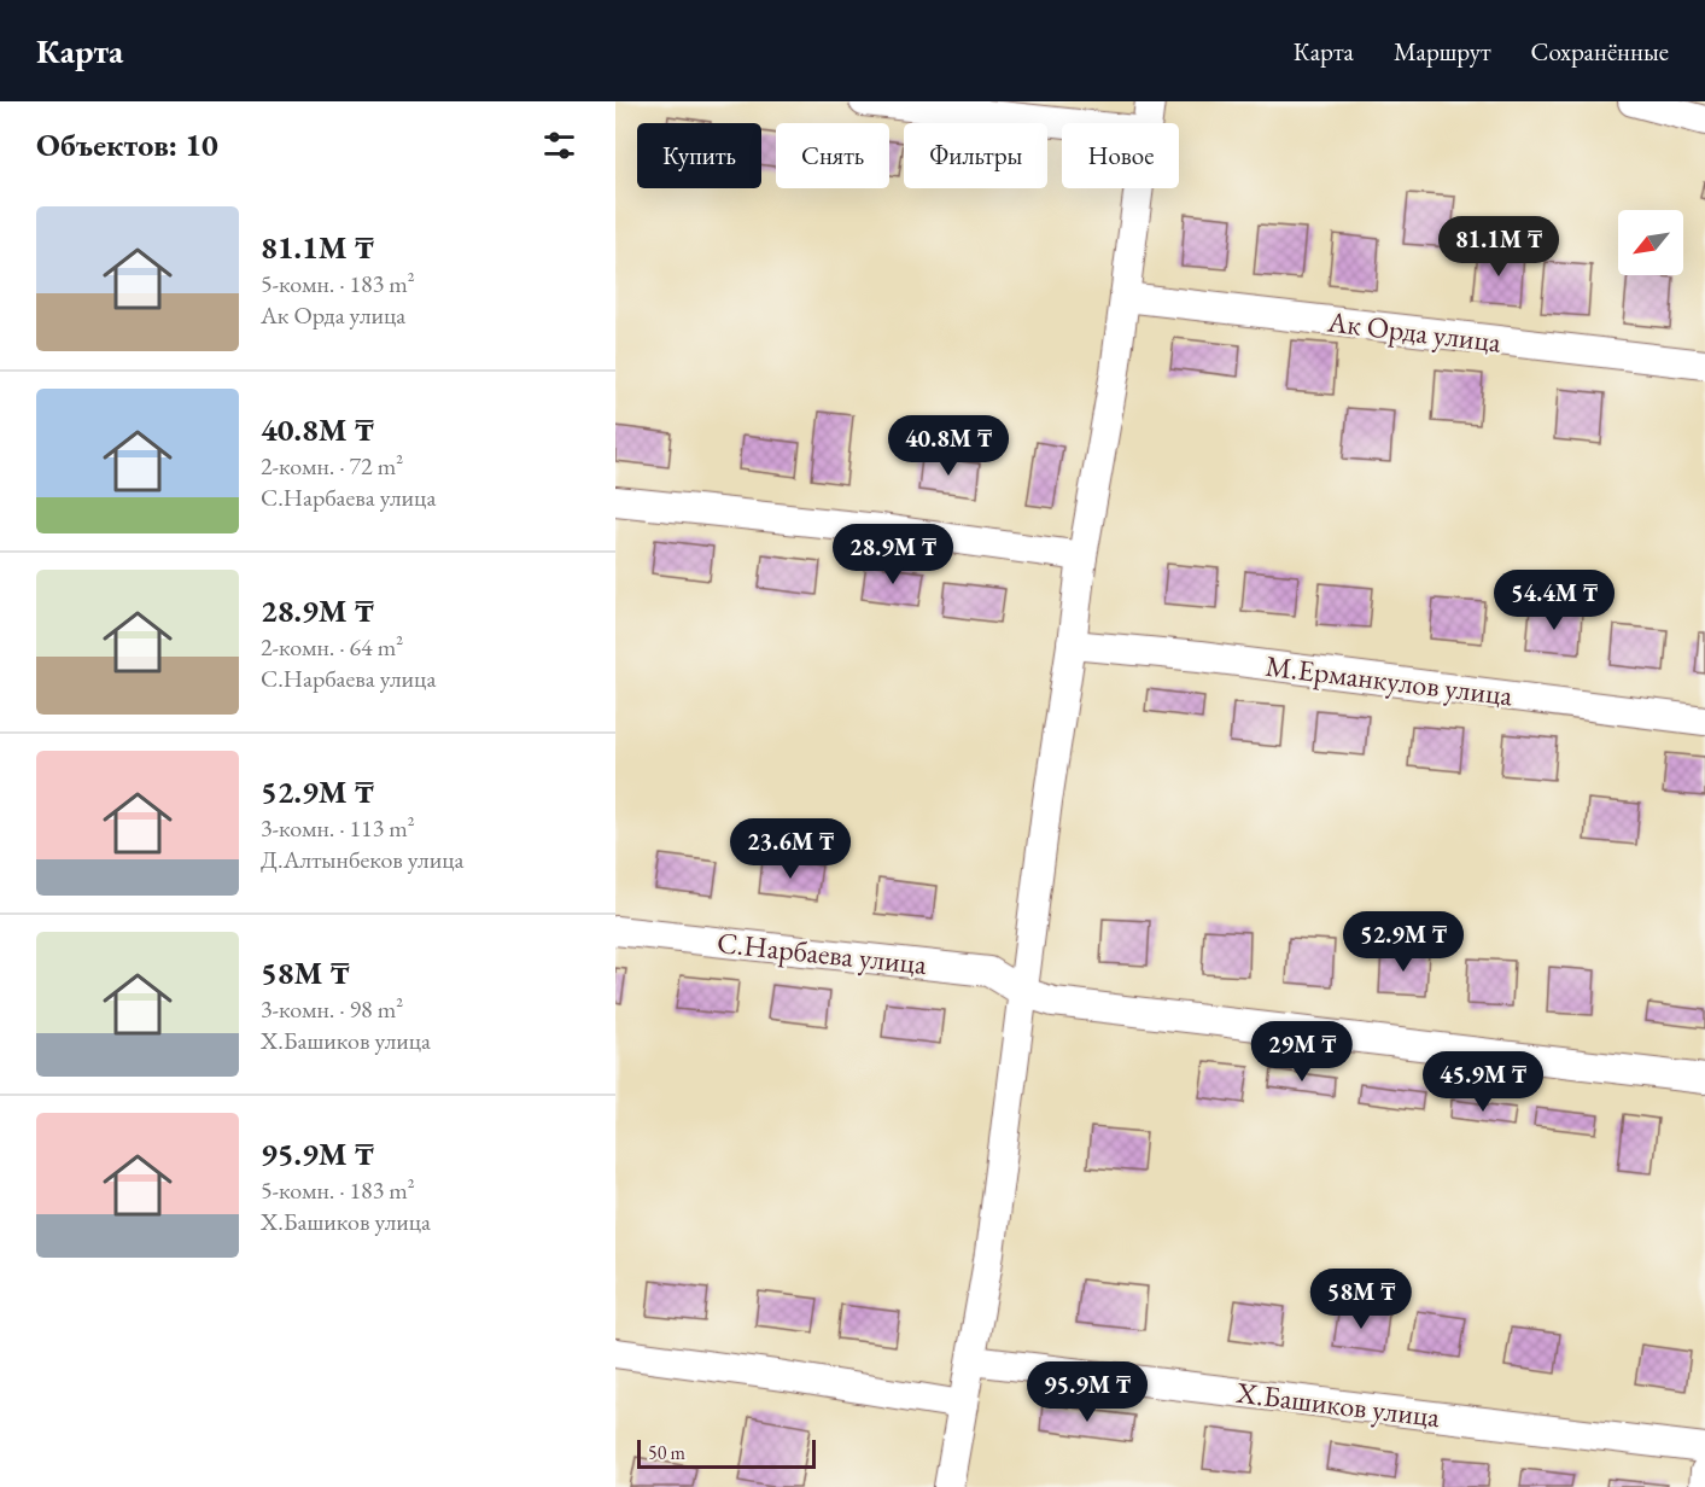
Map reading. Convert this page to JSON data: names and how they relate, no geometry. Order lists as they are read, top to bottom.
{
  "streets": {
    "street": [
      "Ак Орда улица",
      "М.Ерманкулов улица",
      "С.Нарбаева улица",
      "Х.Башиков улица"
    ]
  },
  "scale_bar": "50 m",
  "north": "bottom left",
  "page": {
    "header": "Карта",
    "nav": ["Карта", "Маршрут", "Сохранённые"],
    "heading": "Объектов: 10",
    "chip": [
      "Купить",
      "Снять",
      "Фильтры",
      "Новое"
    ],
    "list": [
      {
        "name": "81.1M ₸",
        "note": "5-комн. · 183 m² · Ак Орда улица"
      },
      {
        "name": "40.8M ₸",
        "note": "2-комн. · 72 m² · С.Нарбаева улица"
      },
      {
        "name": "28.9M ₸",
        "note": "2-комн. · 64 m² · С.Нарбаева улица"
      },
      {
        "name": "52.9M ₸",
        "note": "3-комн. · 113 m² · Д.Алтынбеков улица"
      },
      {
        "name": "58M ₸",
        "note": "3-комн. · 98 m² · Х.Башиков улица"
      },
      {
        "name": "95.9M ₸",
        "note": "5-комн. · 183 m² · Х.Башиков улица"
      }
    ],
    "price": [
      "81.1M ₸",
      "40.8M ₸",
      "28.9M ₸",
      "54.4M ₸",
      "23.6M ₸",
      "52.9M ₸",
      "29M ₸",
      "45.9M ₸",
      "58M ₸",
      "95.9M ₸"
    ],
    "scale": "50 m"
  }
}
